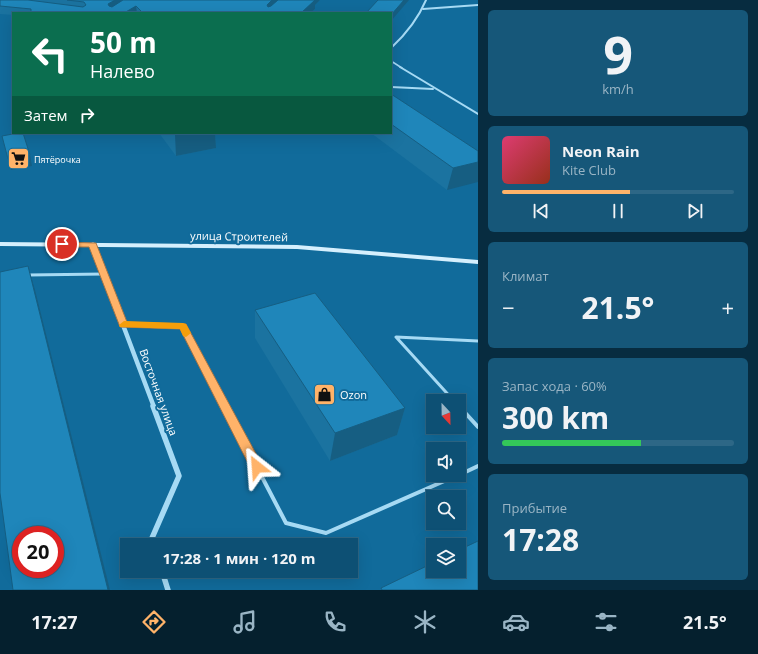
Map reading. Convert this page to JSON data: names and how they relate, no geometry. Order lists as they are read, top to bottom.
{
  "streets": {
    "main road": ["улица Строителей"],
    "street": ["Восточная улица"]
  },
  "crossings": [
    ["улица Строителей", "Восточная улица"]
  ],
  "places": {
    "supermarket": ["Пятёрочка"],
    "shop": ["Ozon"]
  },
  "north": "bottom",
  "page": {
    "tile": [
      ["9", "km/h"],
      "Климат",
      ["Запас хода · 60%", "300 km"],
      ["Прибытие", "17:28"]
    ],
    "turn": ["50 m", "Налево"],
    "then": "Затем",
    "song": ["Neon Rain", "Kite Club"],
    "heat": ["−", "21.5°", "+"],
    "limit": "20",
    "trip": "17:28 · 1 мин · 120 m",
    "tabs": ["17:27", "21.5°"]
  }
}
